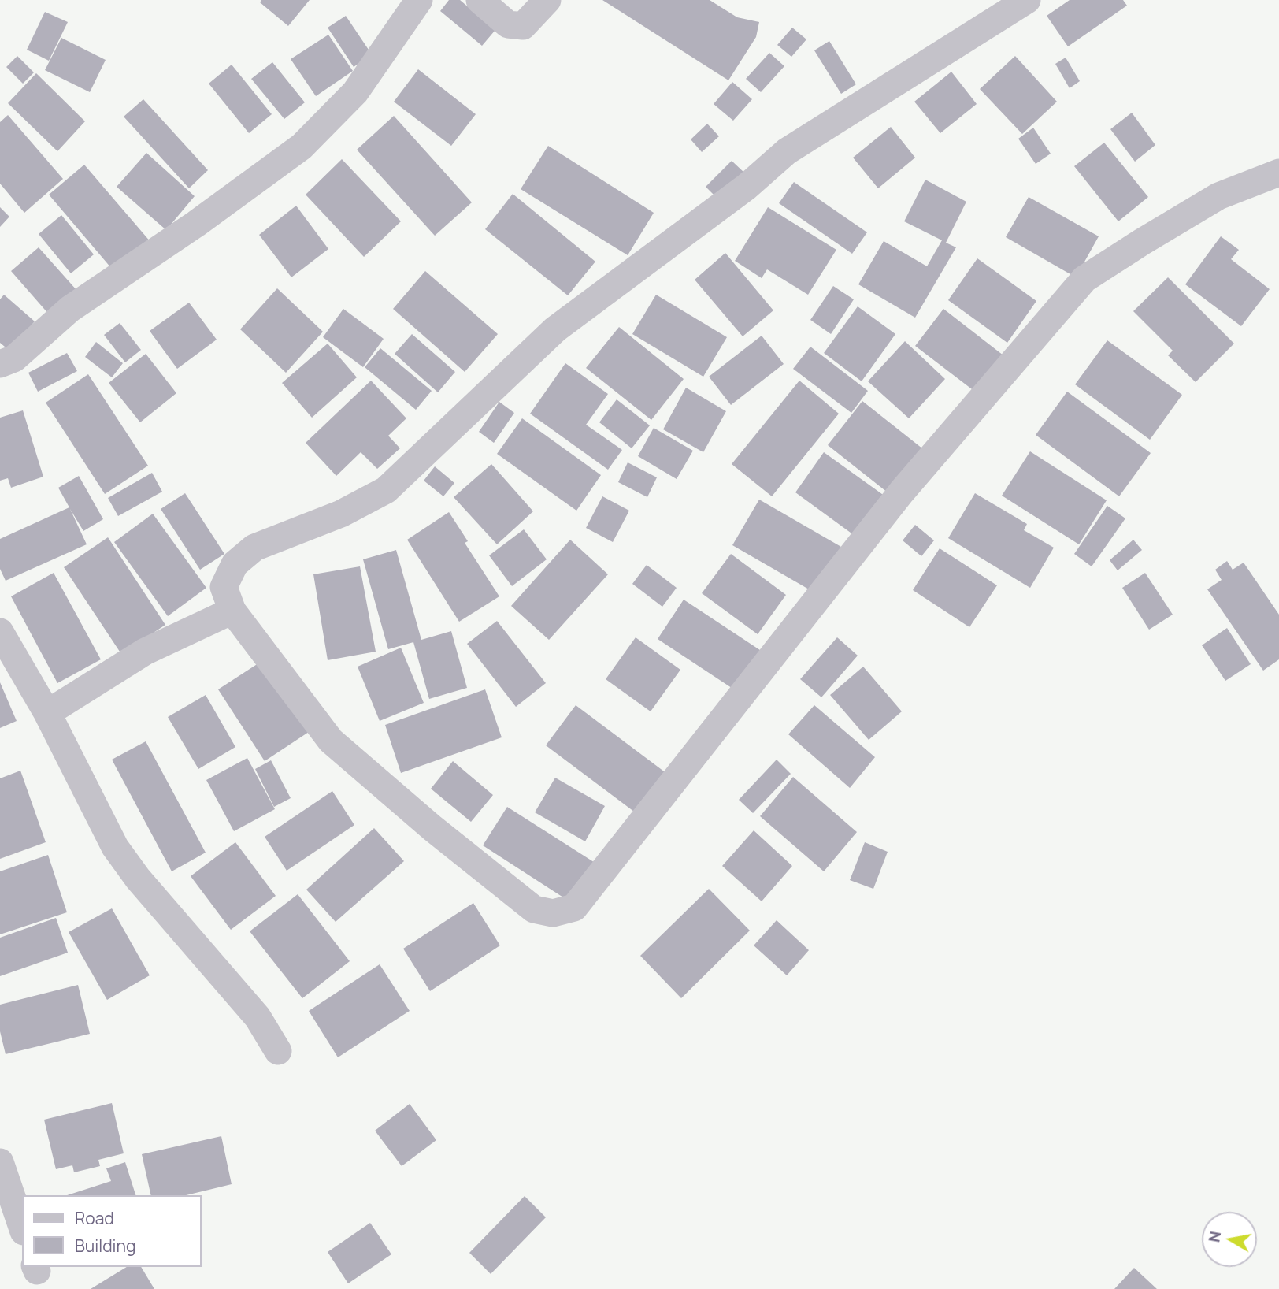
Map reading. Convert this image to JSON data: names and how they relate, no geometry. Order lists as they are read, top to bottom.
{
  "legend": ["Road", "Building"],
  "north": "left"
}
